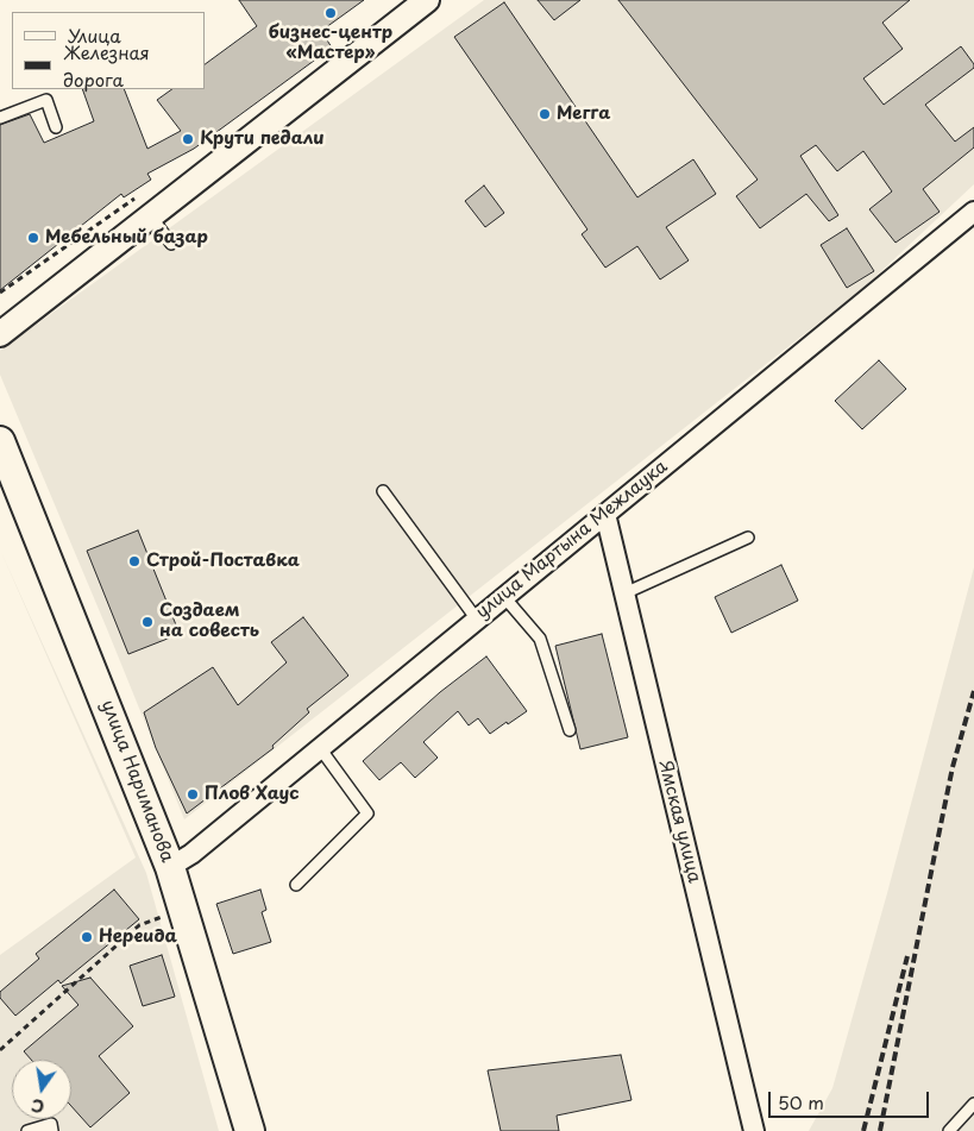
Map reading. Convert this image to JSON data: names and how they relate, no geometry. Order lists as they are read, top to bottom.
{
  "streets": {
    "main road": ["улица Нариманова"],
    "street": ["улица Мартына Межлаука", "Ямская улица"]
  },
  "crossings": [
    ["улица Мартына Межлаука", "улица Нариманова"],
    ["улица Мартына Межлаука", "Ямская улица"]
  ],
  "places": [
    "бизнес-центр «Мастер»",
    "Мегга",
    "Крути педали",
    "Мебельный базар",
    "Строй-Поставка",
    "Создаем на совесть",
    "Плов Хаус",
    "Нереида"
  ],
  "legend": ["Улица", "Железная дорога"],
  "scale_bar": "50 m",
  "north": "bottom"
}
